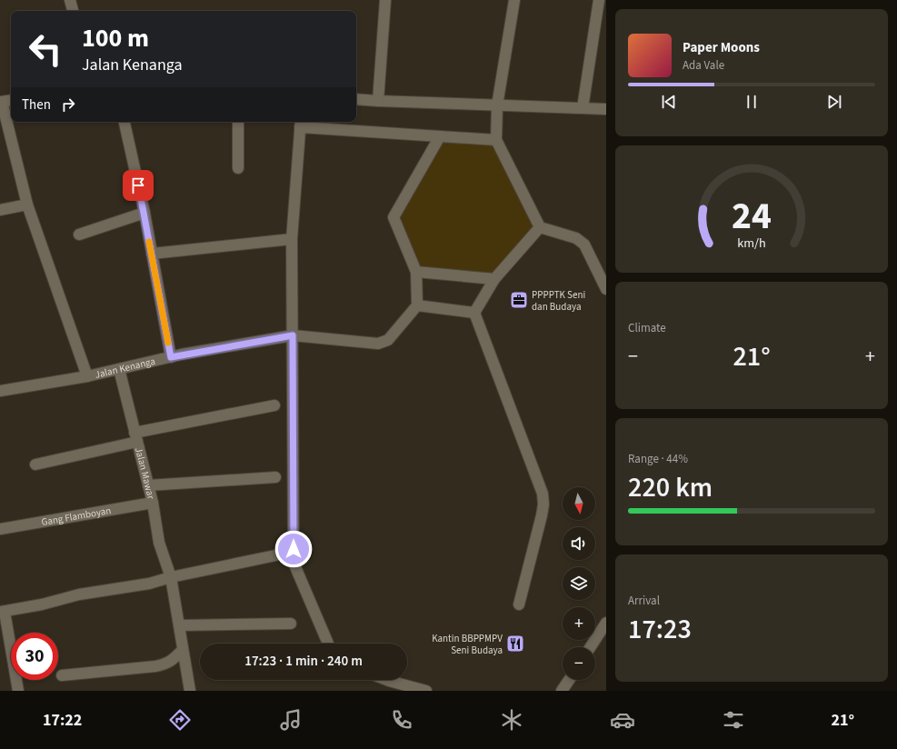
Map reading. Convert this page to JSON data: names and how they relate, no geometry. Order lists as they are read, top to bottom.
{
  "streets": {
    "street": ["Jalan Kenanga", "Jalan Mawar", "Gang Flamboyan"]
  },
  "crossings": [
    ["Jalan Kenanga", "Jalan Mawar"],
    ["Jalan Mawar", "Gang Flamboyan"]
  ],
  "places": {
    "office": ["PPPPTK Seni dan Budaya"],
    "restaurant": ["Kantin BBPPMPV Seni Budaya"]
  },
  "north": "bottom",
  "page": {
    "turn": ["100 m", "Jalan Kenanga"],
    "song": ["Paper Moons", "Ada Vale"],
    "then": "Then",
    "tile": [
      "Climate",
      ["Range · 44%", "220 km"],
      ["Arrival", "17:23"]
    ],
    "heat": ["−", "21°", "+"],
    "map_buttons": ["+", "−"],
    "limit": "30",
    "trip": "17:23 · 1 min · 240 m",
    "tabs": ["17:22", "21°"],
    "gauge": ["24", "km/h"]
  }
}
